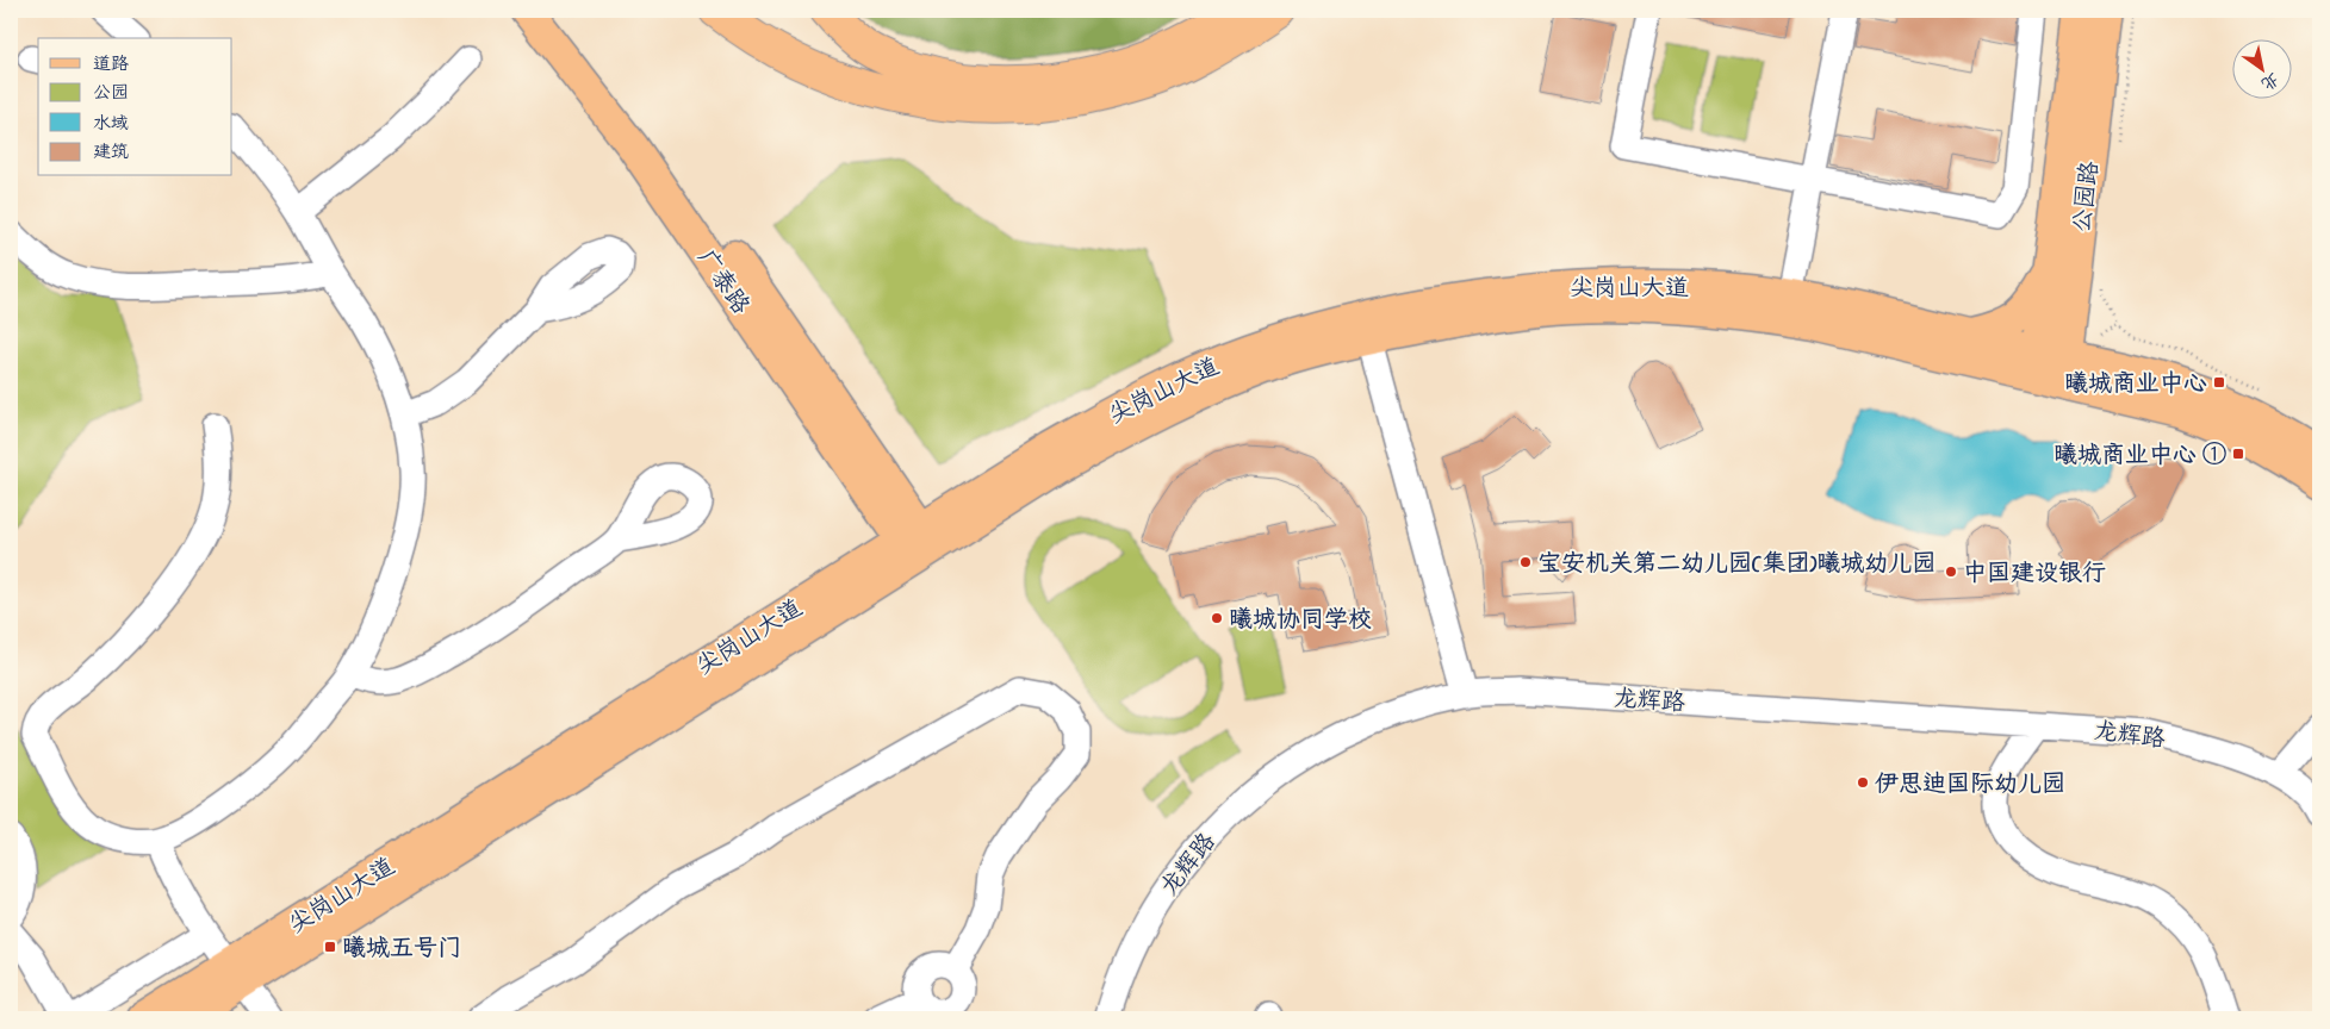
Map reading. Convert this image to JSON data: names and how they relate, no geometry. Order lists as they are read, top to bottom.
{
  "streets": {
    "main road": ["公园路", "广泰路", "尖岗山大道"],
    "street": ["龙辉路"]
  },
  "crossings": [
    ["公园路", "尖岗山大道"],
    ["广泰路", "尖岗山大道"]
  ],
  "places": {
    "transit": ["曦城商业中心", "曦城商业中心 ①", "曦城五号门"],
    "other": [
      "宝安机关第二幼儿园(集团)曦城幼儿园",
      "中国建设银行",
      "曦城协同学校",
      "伊思迪国际幼儿园"
    ]
  },
  "legend": [
    "道路",
    "公园",
    "水域",
    "建筑"
  ],
  "north": "bottom right"
}
